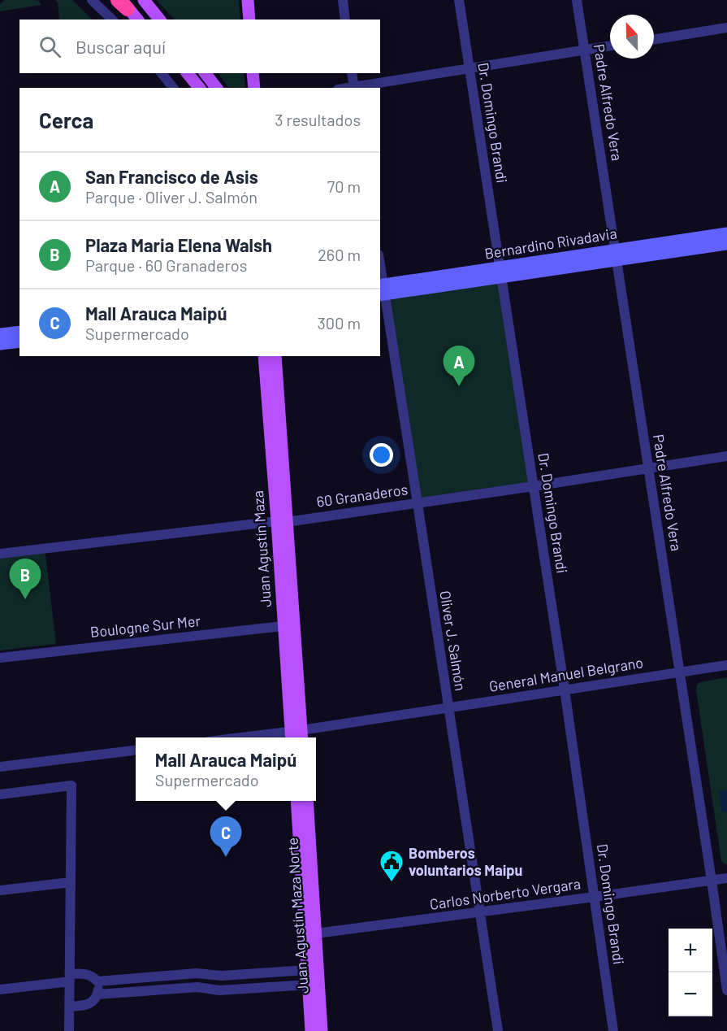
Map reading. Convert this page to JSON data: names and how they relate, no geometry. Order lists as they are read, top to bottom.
{
  "streets": {
    "main road": ["Juan Agustín Maza", "Juan Agustín Maza Norte"],
    "street": [
      "Padre Alfredo Vera",
      "Dr. Domingo Brandi",
      "Bernardino Rivadavia",
      "60 Granaderos",
      "Boulogne Sur Mer",
      "Oliver J. Salmón",
      "General Manuel Belgrano",
      "Carlos Norberto Vergara"
    ]
  },
  "crossings": [
    ["Padre Alfredo Vera", "Bernardino Rivadavia"],
    ["Padre Alfredo Vera", "60 Granaderos"],
    ["Padre Alfredo Vera", "General Manuel Belgrano"],
    ["Padre Alfredo Vera", "Carlos Norberto Vergara"],
    ["Dr. Domingo Brandi", "Bernardino Rivadavia"],
    ["Dr. Domingo Brandi", "60 Granaderos"],
    ["Dr. Domingo Brandi", "General Manuel Belgrano"],
    ["Dr. Domingo Brandi", "Carlos Norberto Vergara"],
    ["Bernardino Rivadavia", "Oliver J. Salmón"],
    ["60 Granaderos", "Juan Agustín Maza"],
    ["60 Granaderos", "Oliver J. Salmón"],
    ["Oliver J. Salmón", "General Manuel Belgrano"],
    ["Oliver J. Salmón", "Carlos Norberto Vergara"],
    ["Carlos Norberto Vergara", "Juan Agustín Maza Norte"]
  ],
  "places": {
    "public building": ["Bomberos voluntarios Maipu"]
  },
  "north": "top",
  "page": {
    "search": "Buscar aquí",
    "heading": ["Cerca", "3 resultados"],
    "list": [
      {
        "mark": "A",
        "name": "San Francisco de Asis",
        "note": "Parque · Oliver J. Salmón",
        "value": "70 m"
      },
      {
        "mark": "B",
        "name": "Plaza Maria Elena Walsh",
        "note": "Parque · 60 Granaderos",
        "value": "260 m"
      },
      {
        "mark": "C",
        "name": "Mall Arauca Maipú",
        "note": "Supermercado",
        "value": "300 m"
      }
    ],
    "pins": ["A", "B", "C"],
    "popup": ["Mall Arauca Maipú", "Supermercado"],
    "map_buttons": ["+", "−"]
  }
}
